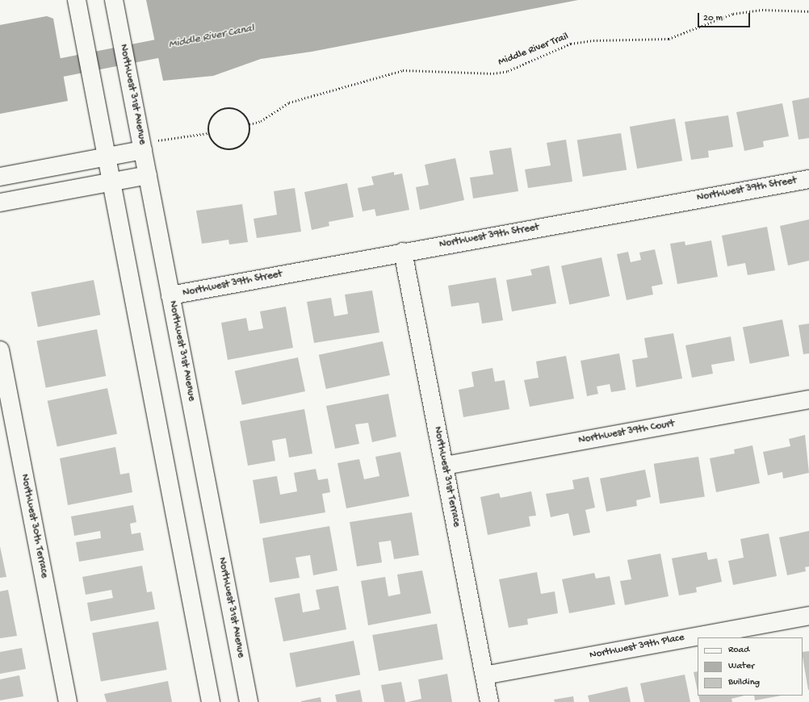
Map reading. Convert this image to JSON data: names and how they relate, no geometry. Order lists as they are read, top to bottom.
{
  "streets": {
    "street": [
      "Northwest 31st Avenue",
      "Northwest 39th Street",
      "Northwest 39th Court",
      "Northwest 31st Terrace",
      "Northwest 30th Terrace",
      "Northwest 39th Place"
    ],
    "path": ["Middle River Trail"]
  },
  "crossings": [
    ["Northwest 31st Avenue", "Northwest 39th Street"],
    ["Northwest 39th Street", "Northwest 31st Terrace"],
    ["Northwest 39th Court", "Northwest 31st Terrace"],
    ["Northwest 31st Terrace", "Northwest 39th Place"]
  ],
  "water": ["Middle River Canal"],
  "legend": ["Road", "Water", "Building"],
  "scale_bar": "20 m"
}
